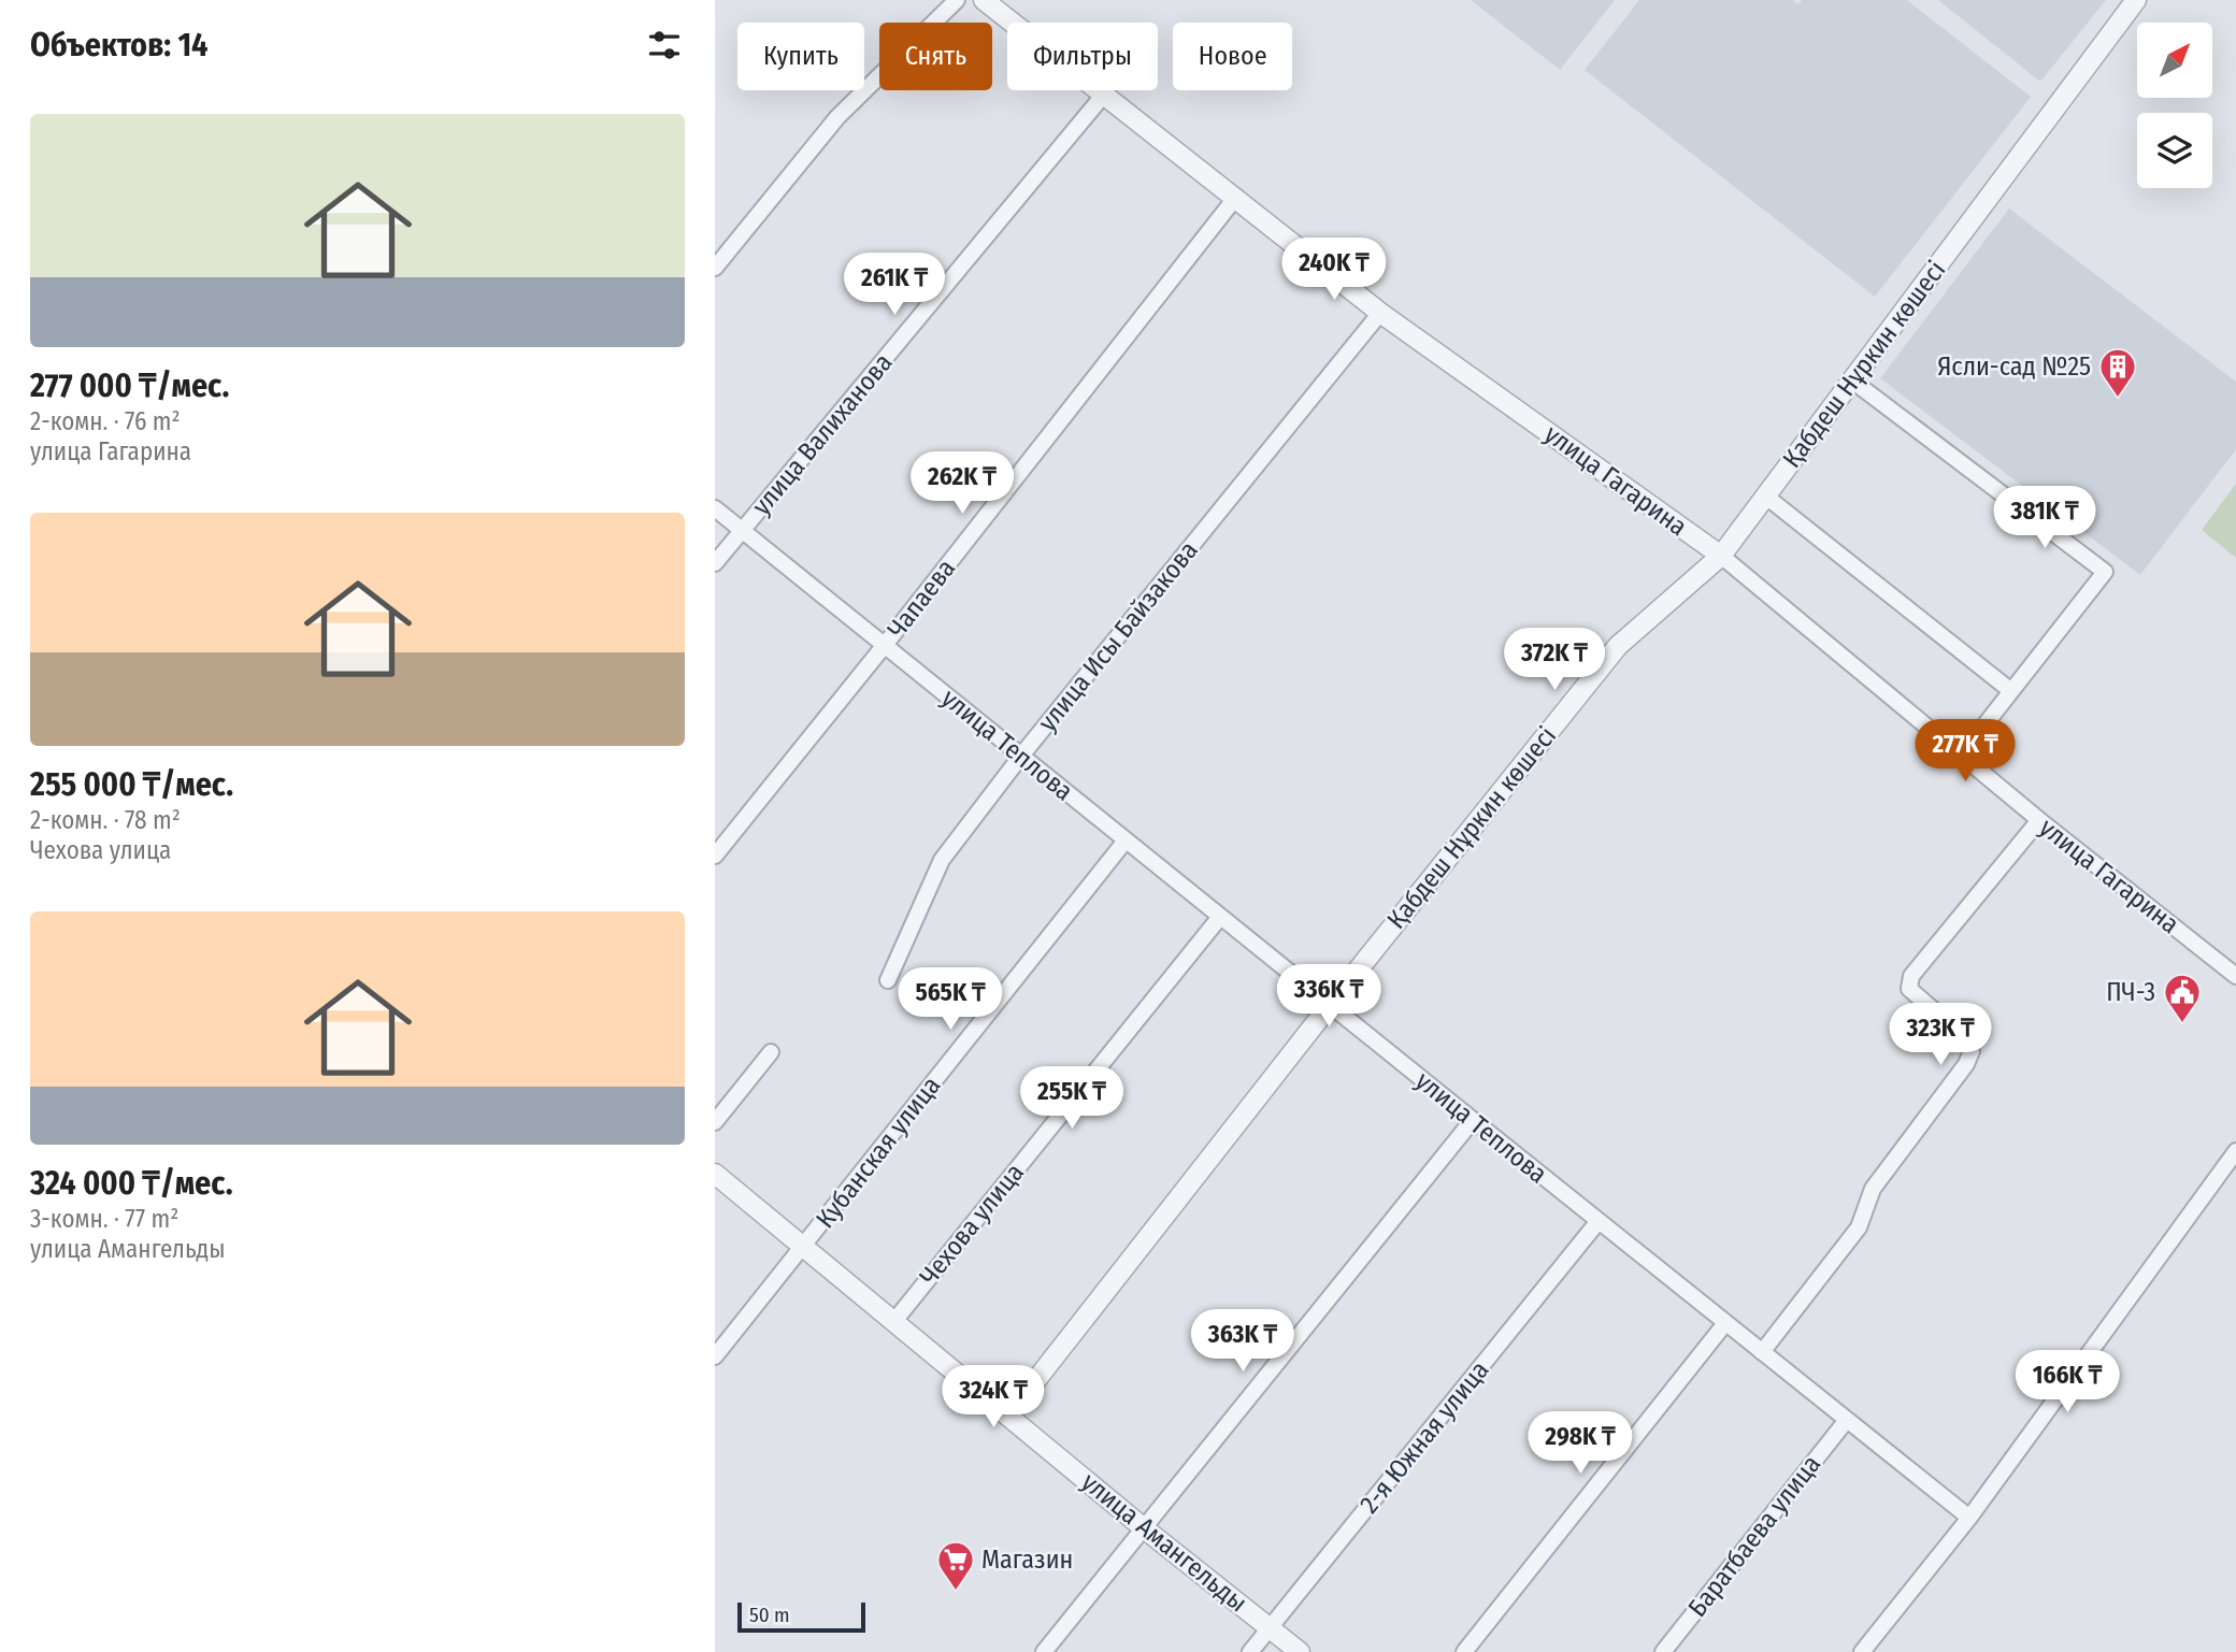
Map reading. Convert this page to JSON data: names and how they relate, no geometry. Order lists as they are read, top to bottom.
{
  "streets": {
    "street": [
      "Қабдеш Нұркин көшесі",
      "улица Валиханова",
      "улица Гагарина",
      "Чапаева",
      "улица Исы Байзакова",
      "улица Теплова",
      "Кубанская улица",
      "Чехова улица",
      "2-я Южная улица",
      "Баратбаева улица",
      "улица Амангельды"
    ]
  },
  "crossings": [
    ["Қабдеш Нұркин көшесі", "улица Гагарина"],
    ["Қабдеш Нұркин көшесі", "улица Теплова"],
    ["Қабдеш Нұркин көшесі", "улица Амангельды"],
    ["улица Валиханова", "улица Гагарина"],
    ["улица Валиханова", "улица Теплова"],
    ["улица Гагарина", "Чапаева"],
    ["улица Гагарина", "улица Исы Байзакова"],
    ["Чапаева", "улица Теплова"],
    ["улица Исы Байзакова", "улица Теплова"],
    ["улица Теплова", "Кубанская улица"],
    ["улица Теплова", "Чехова улица"],
    ["улица Теплова", "2-я Южная улица"],
    ["улица Теплова", "Баратбаева улица"],
    ["Кубанская улица", "улица Амангельды"],
    ["Чехова улица", "улица Амангельды"],
    ["2-я Южная улица", "улица Амангельды"]
  ],
  "places": {
    "building": ["Ясли-сад №25"],
    "public building": ["ПЧ-3"],
    "supermarket": ["Магазин"]
  },
  "scale_bar": "50 m",
  "north": "top right",
  "page": {
    "heading": "Объектов: 14",
    "chip": [
      "Купить",
      "Снять",
      "Фильтры",
      "Новое"
    ],
    "list": [
      {
        "name": "277 000 ₸/мес.",
        "note": "2-комн. · 76 m² · улица Гагарина"
      },
      {
        "name": "255 000 ₸/мес.",
        "note": "2-комн. · 78 m² · Чехова улица"
      },
      {
        "name": "324 000 ₸/мес.",
        "note": "3-комн. · 77 m² · улица Амангельды"
      }
    ],
    "price": [
      "240K ₸",
      "261K ₸",
      "262K ₸",
      "381K ₸",
      "372K ₸",
      "277K ₸",
      "336K ₸",
      "565K ₸",
      "323K ₸",
      "255K ₸",
      "363K ₸",
      "166K ₸",
      "324K ₸",
      "298K ₸"
    ],
    "scale": "50 m"
  }
}
